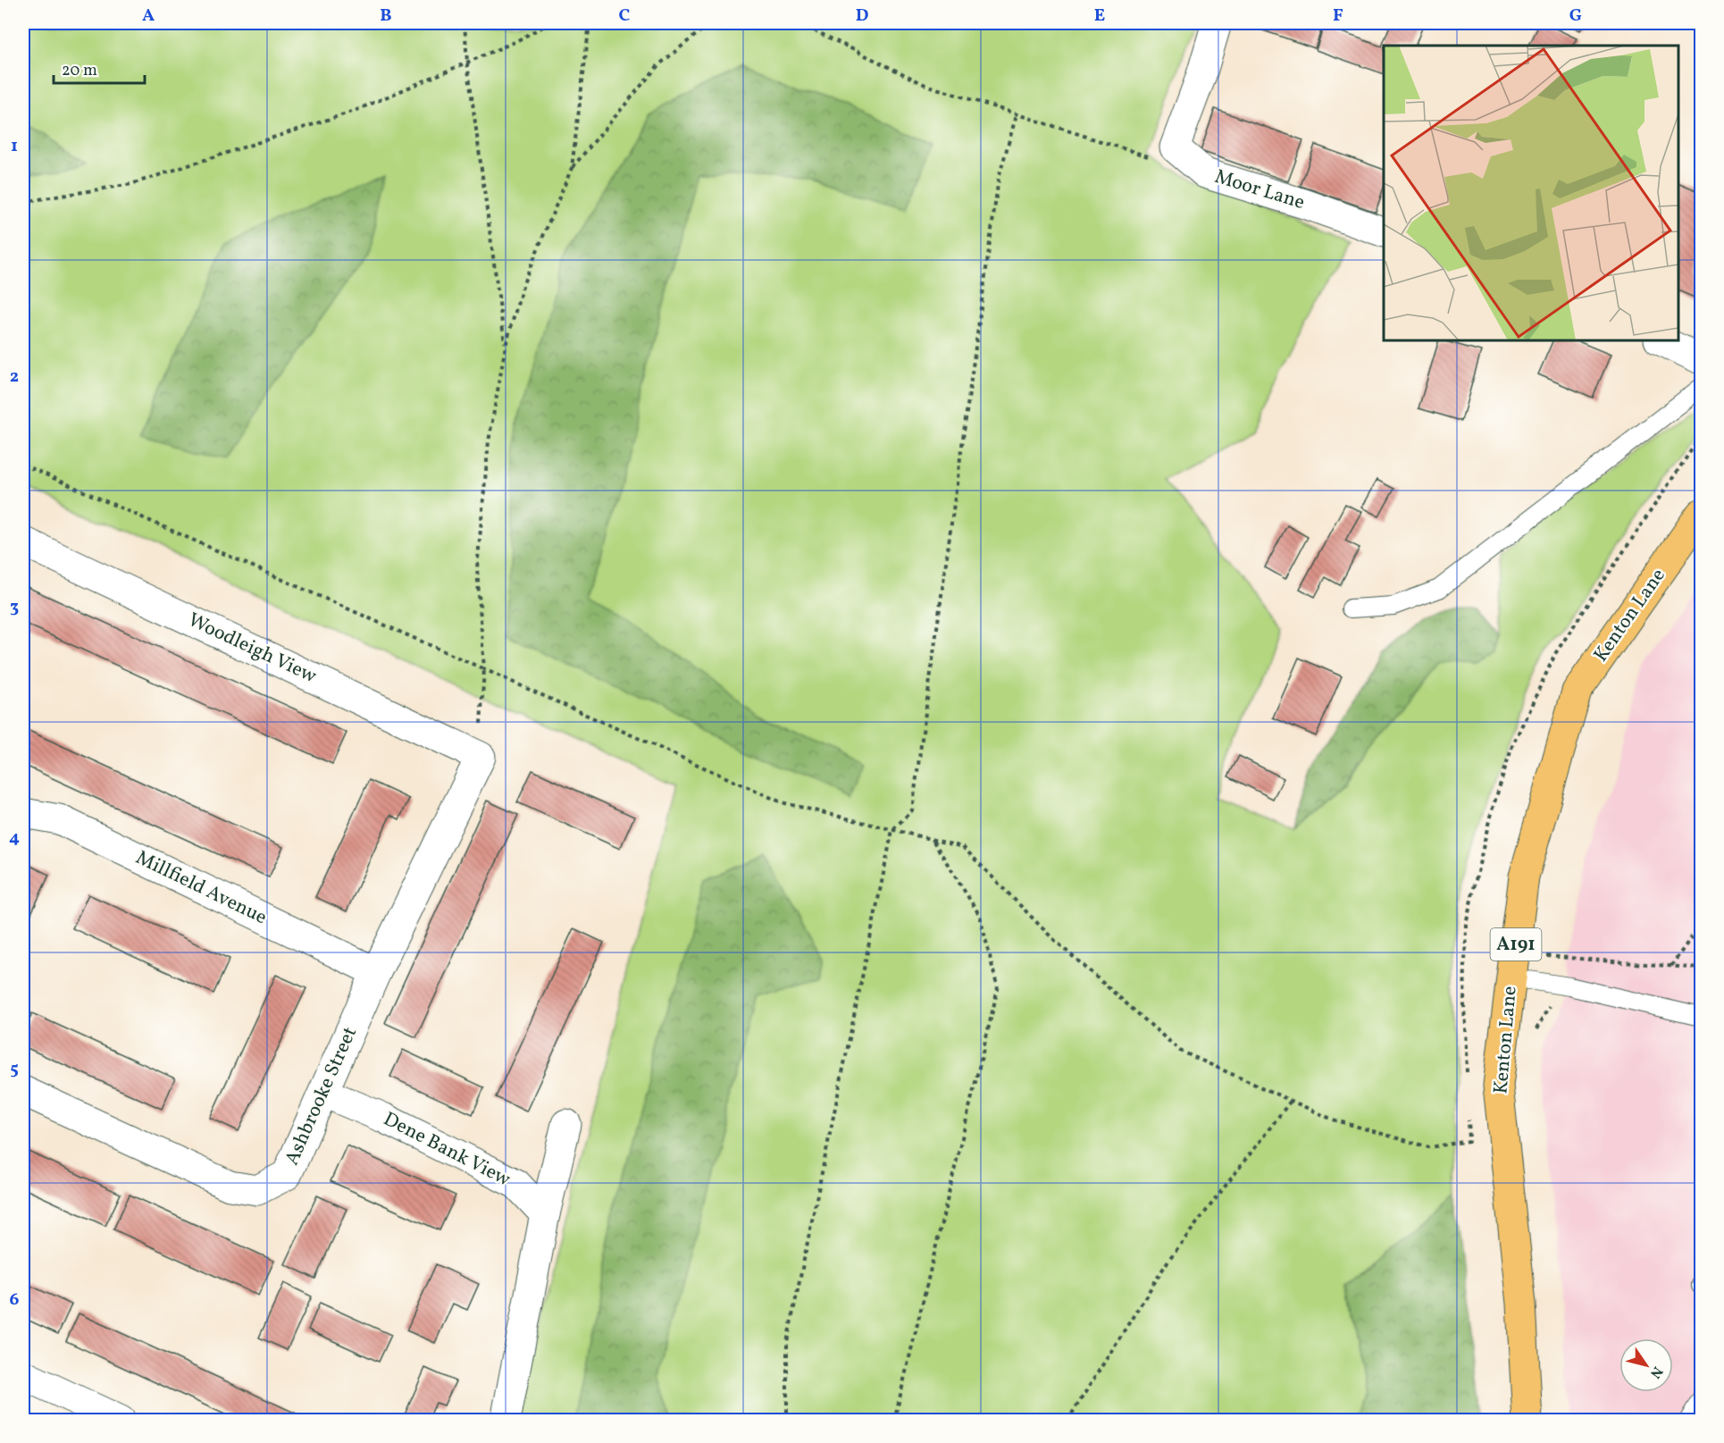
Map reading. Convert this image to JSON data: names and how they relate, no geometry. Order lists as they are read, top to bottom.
{
  "streets": {
    "main road": ["Kenton Lane", "A191"],
    "street": [
      "Moor Lane",
      "Woodleigh View",
      "Millfield Avenue",
      "Ashbrooke Street",
      "Dene Bank View"
    ]
  },
  "crossings": [
    ["Woodleigh View", "Ashbrooke Street"],
    ["Millfield Avenue", "Ashbrooke Street"],
    ["Ashbrooke Street", "Dene Bank View"]
  ],
  "scale_bar": "20 m",
  "north": "bottom right",
  "grid": {
    "columns": [
      "A",
      "B",
      "C",
      "D",
      "E",
      "F",
      "G"
    ],
    "rows": [
      "1",
      "2",
      "3",
      "4",
      "5",
      "6"
    ]
  }
}
